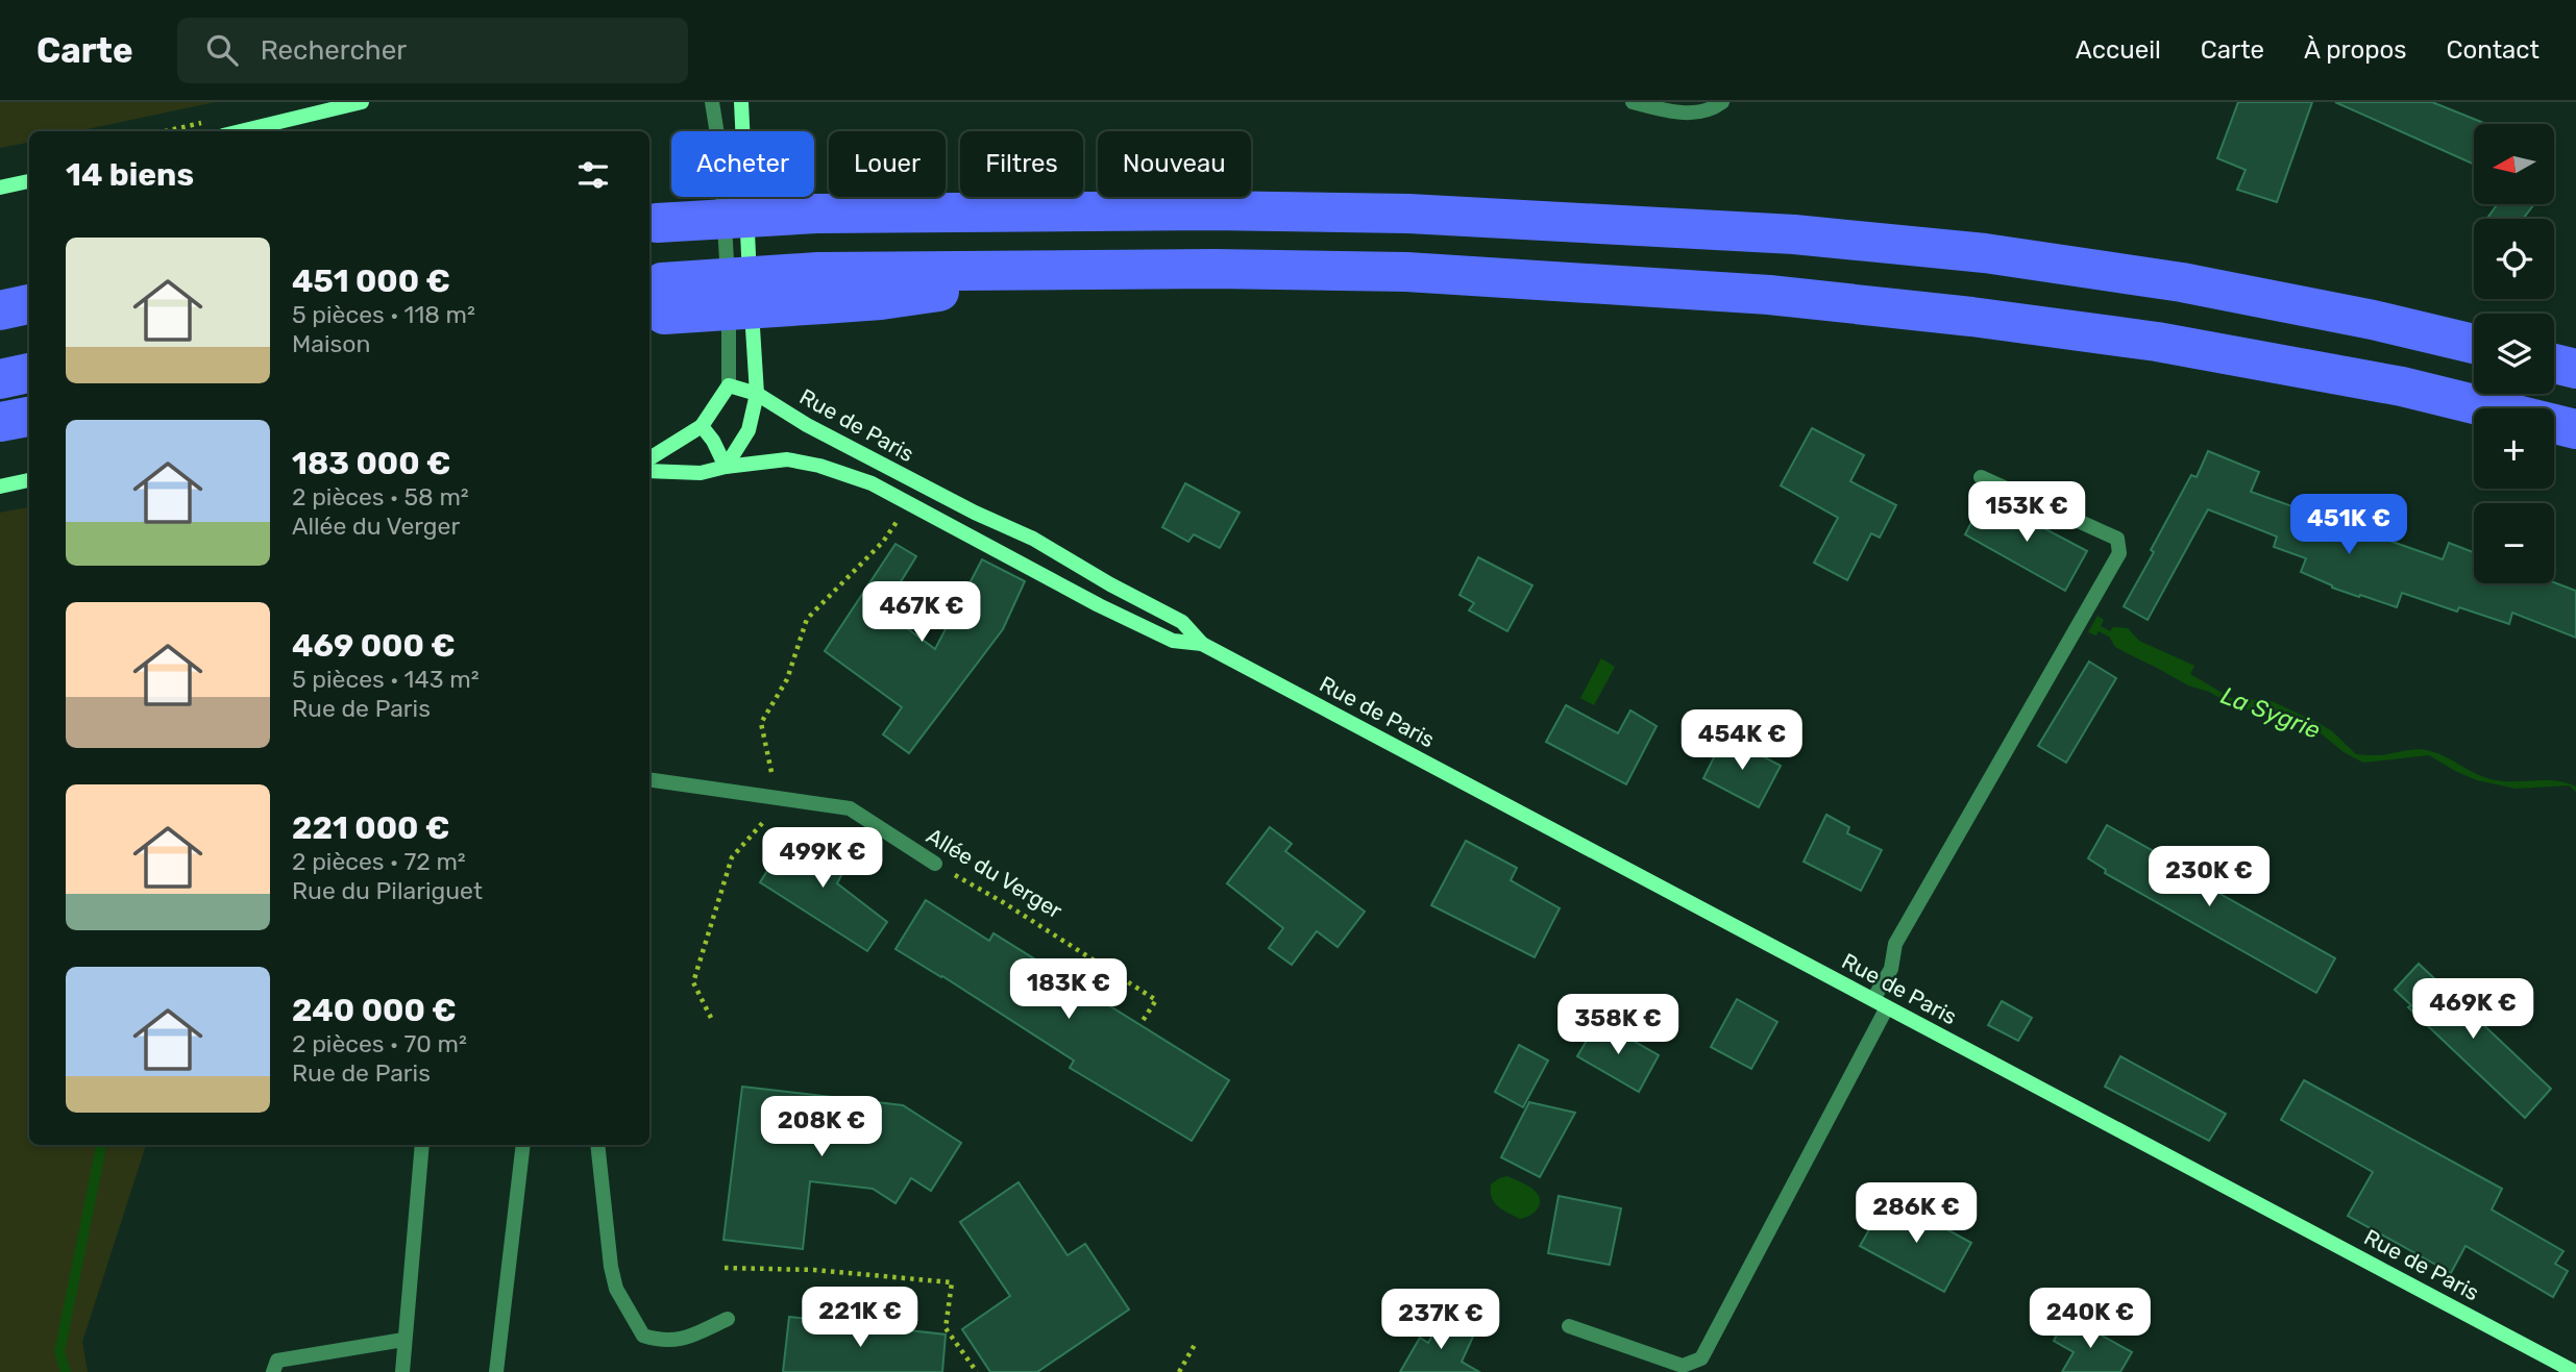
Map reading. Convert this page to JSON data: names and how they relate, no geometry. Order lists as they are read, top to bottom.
{
  "streets": {
    "street": ["Rue de Paris", "Allée du Verger"]
  },
  "water": ["La Sygrie"],
  "north": "left",
  "page": {
    "header": "Carte",
    "search": "Rechercher",
    "nav": [
      "Accueil",
      "Carte",
      "À propos",
      "Contact"
    ],
    "map_buttons": ["+", "−"],
    "chip": [
      "Acheter",
      "Louer",
      "Filtres",
      "Nouveau"
    ],
    "heading": "14 biens",
    "list": [
      {
        "name": "451 000 €",
        "note": "5 pièces · 118 m² · Maison"
      },
      {
        "name": "183 000 €",
        "note": "2 pièces · 58 m² · Allée du Verger"
      },
      {
        "name": "469 000 €",
        "note": "5 pièces · 143 m² · Rue de Paris"
      },
      {
        "name": "221 000 €",
        "note": "2 pièces · 72 m² · Rue du Pilariguet"
      },
      {
        "name": "240 000 €",
        "note": "2 pièces · 70 m² · Rue de Paris"
      }
    ],
    "price": [
      "153K €",
      "451K €",
      "467K €",
      "454K €",
      "499K €",
      "230K €",
      "183K €",
      "469K €",
      "358K €",
      "208K €",
      "286K €",
      "221K €",
      "240K €",
      "237K €"
    ]
  }
}
